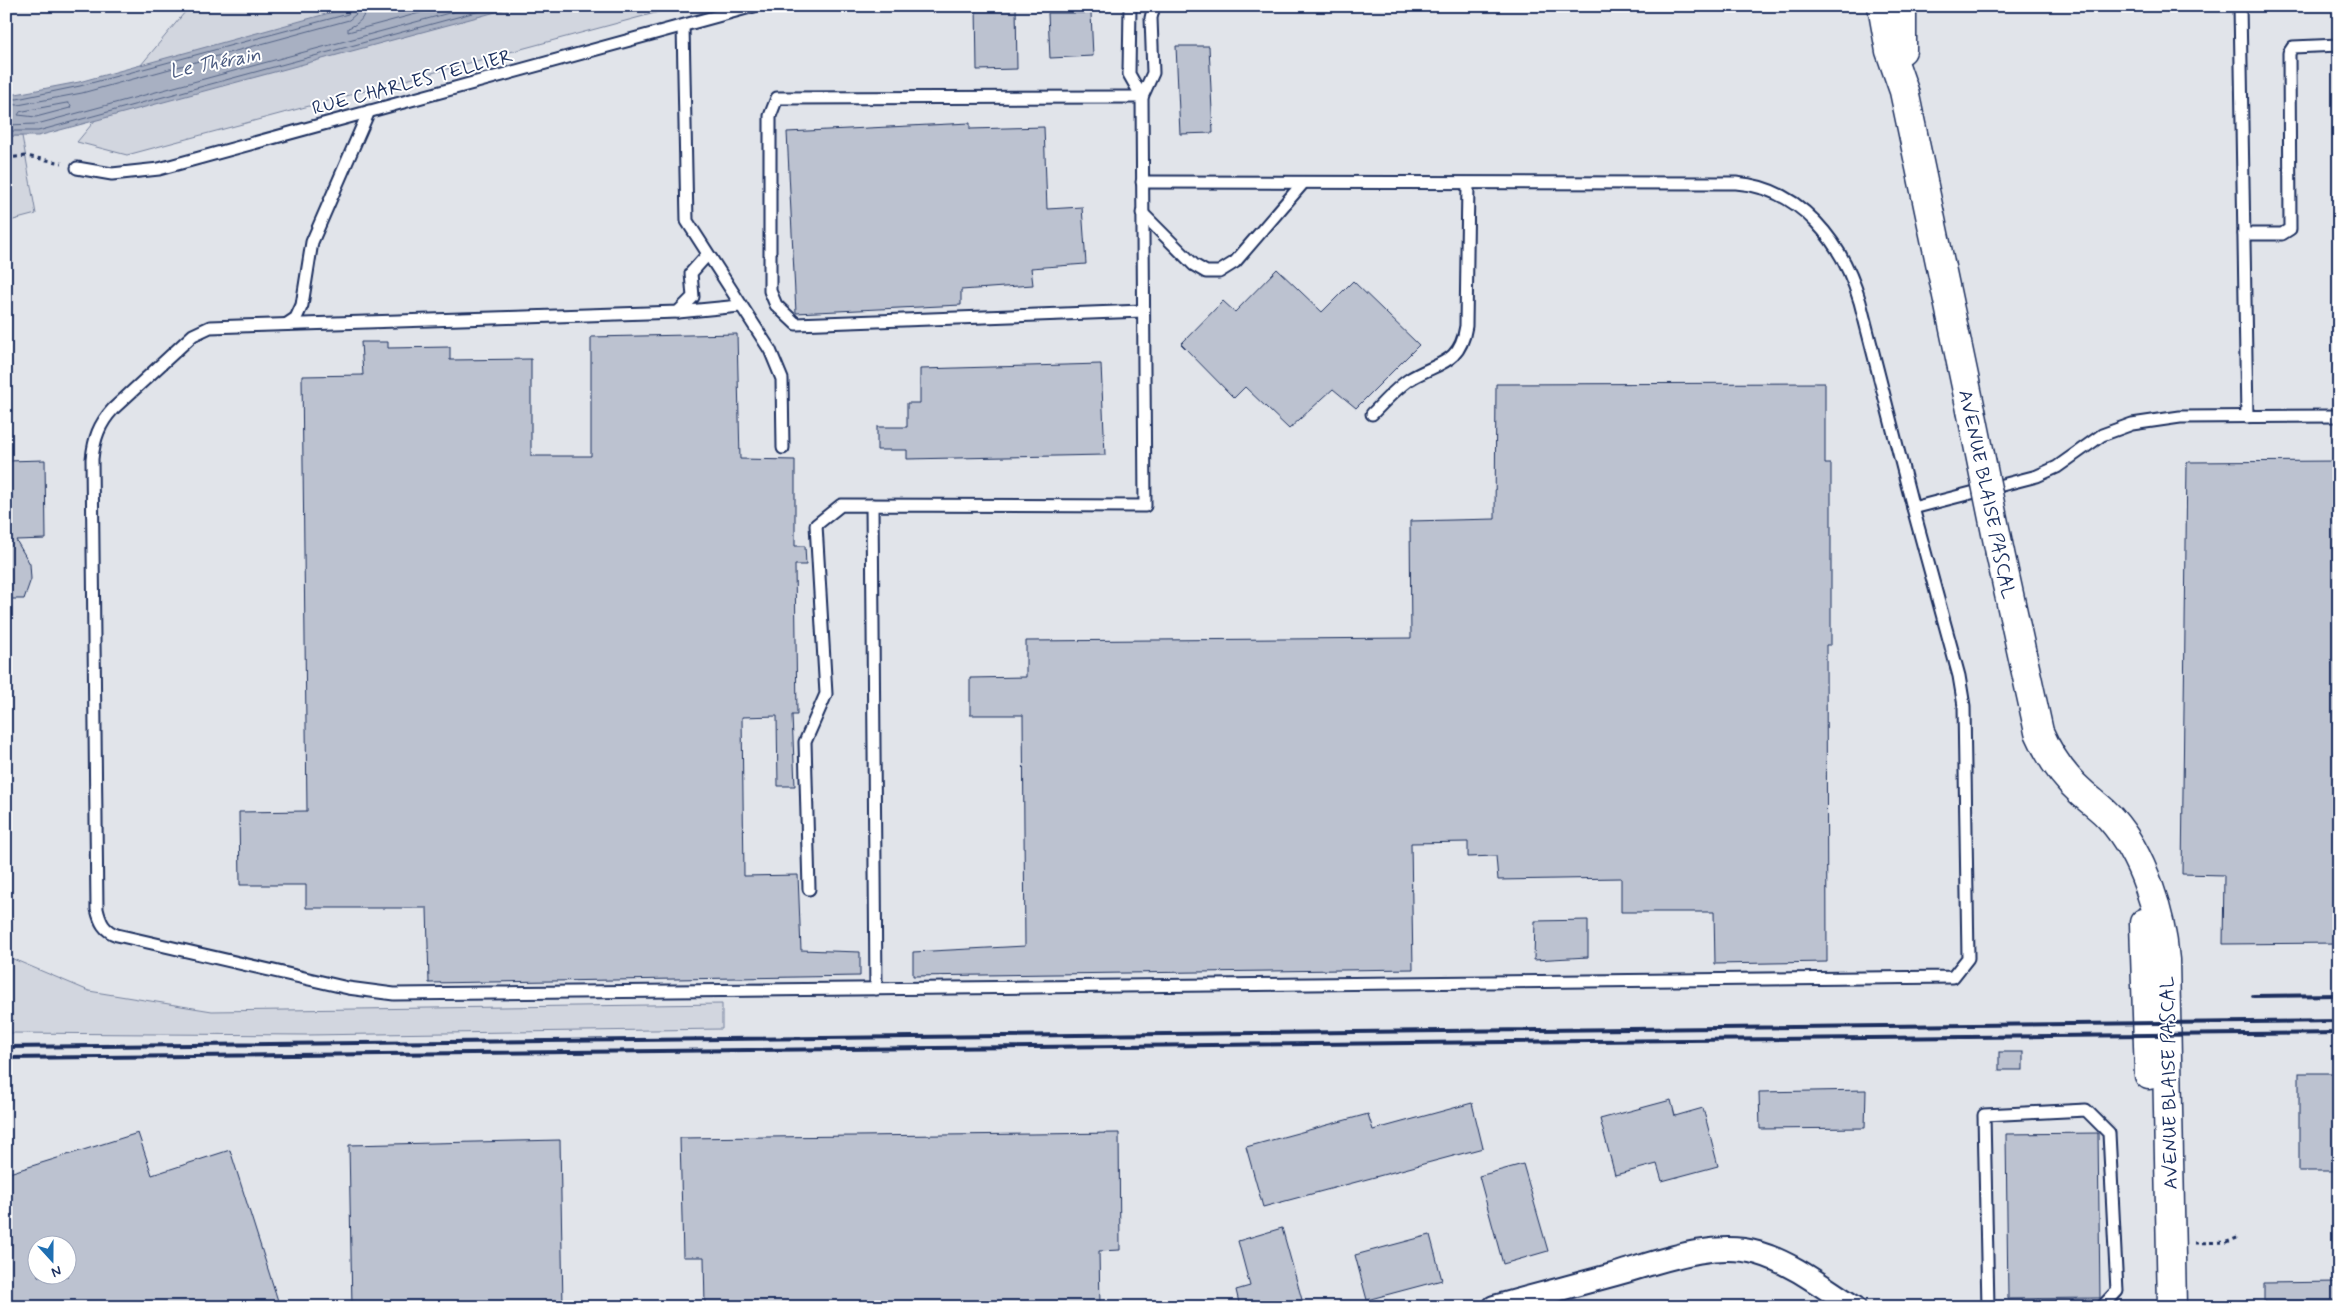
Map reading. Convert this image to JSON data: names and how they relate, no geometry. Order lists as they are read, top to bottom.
{
  "streets": {
    "main road": ["AVENUE BLAISE PASCAL"],
    "lane": ["RUE CHARLES TELLIER"]
  },
  "water": ["Le Thérain"],
  "north": "bottom"
}
